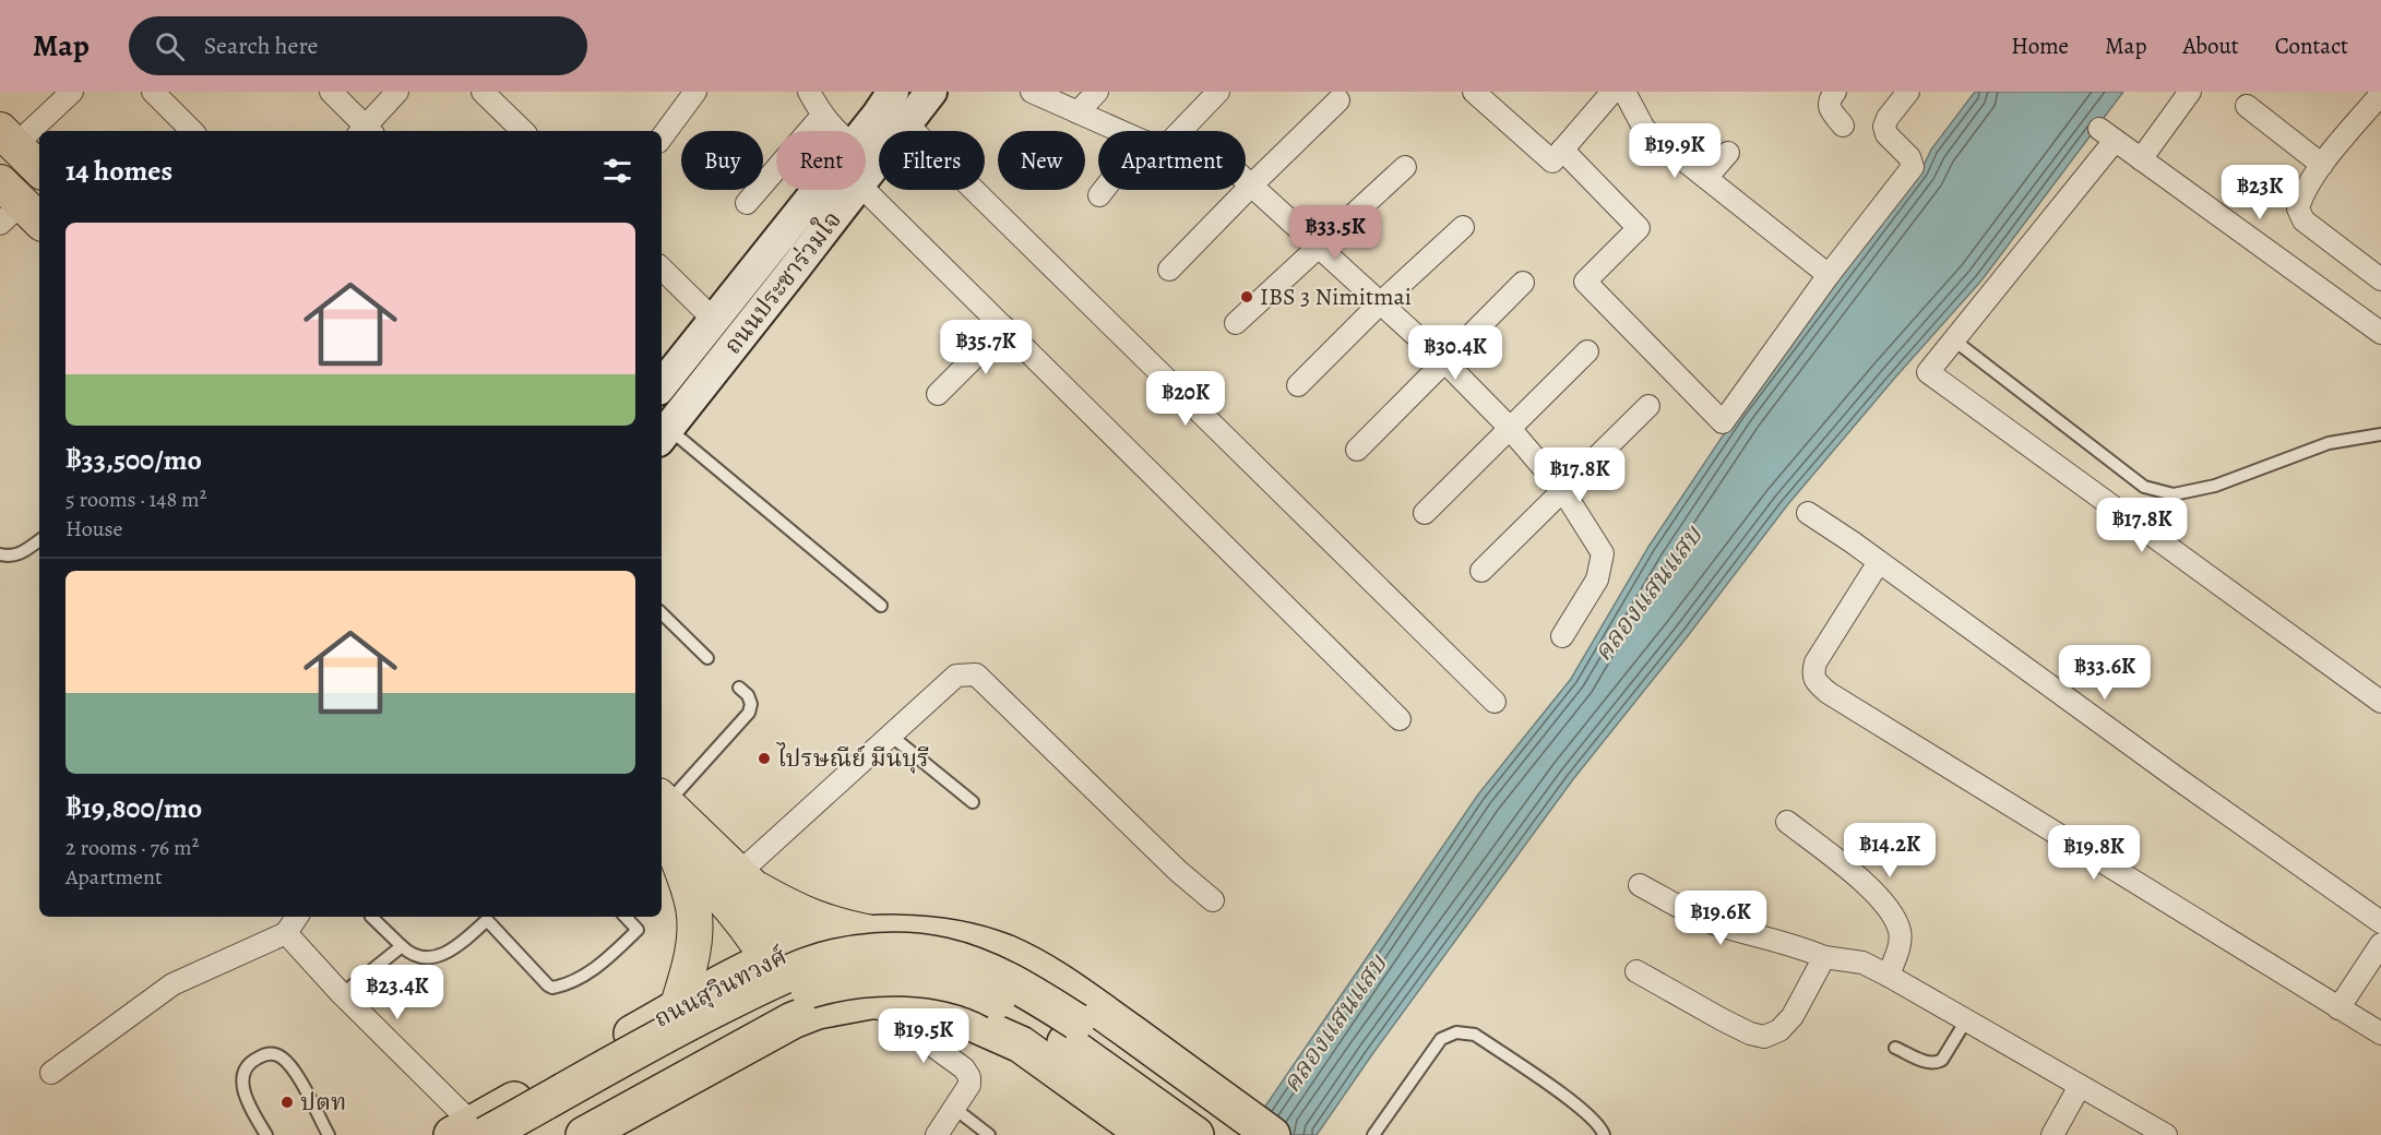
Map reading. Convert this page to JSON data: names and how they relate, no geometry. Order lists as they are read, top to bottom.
{
  "streets": {
    "highway": ["ถนนสุวินทวงศ์"],
    "main road": ["ถนนประชาร่วมใจ"]
  },
  "water": ["คลองแสนแสบ"],
  "places": ["IBS 3 Nimitmai", "ไปรษณีย์ มีนบุรี", "ปตท"],
  "page": {
    "header": "Map",
    "search": "Search here",
    "nav": [
      "Home",
      "Map",
      "About",
      "Contact"
    ],
    "price": [
      "฿19.9K",
      "฿23K",
      "฿33.5K",
      "฿35.7K",
      "฿30.4K",
      "฿20K",
      "฿17.8K",
      "฿17.8K",
      "฿33.6K",
      "฿14.2K",
      "฿19.8K",
      "฿19.6K",
      "฿23.4K",
      "฿19.5K"
    ],
    "chip": [
      "Buy",
      "Rent",
      "Filters",
      "New",
      "Apartment"
    ],
    "heading": "14 homes",
    "list": [
      {
        "name": "฿33,500/mo",
        "note": "5 rooms · 148 m² · House"
      },
      {
        "name": "฿19,800/mo",
        "note": "2 rooms · 76 m² · Apartment"
      }
    ]
  }
}
